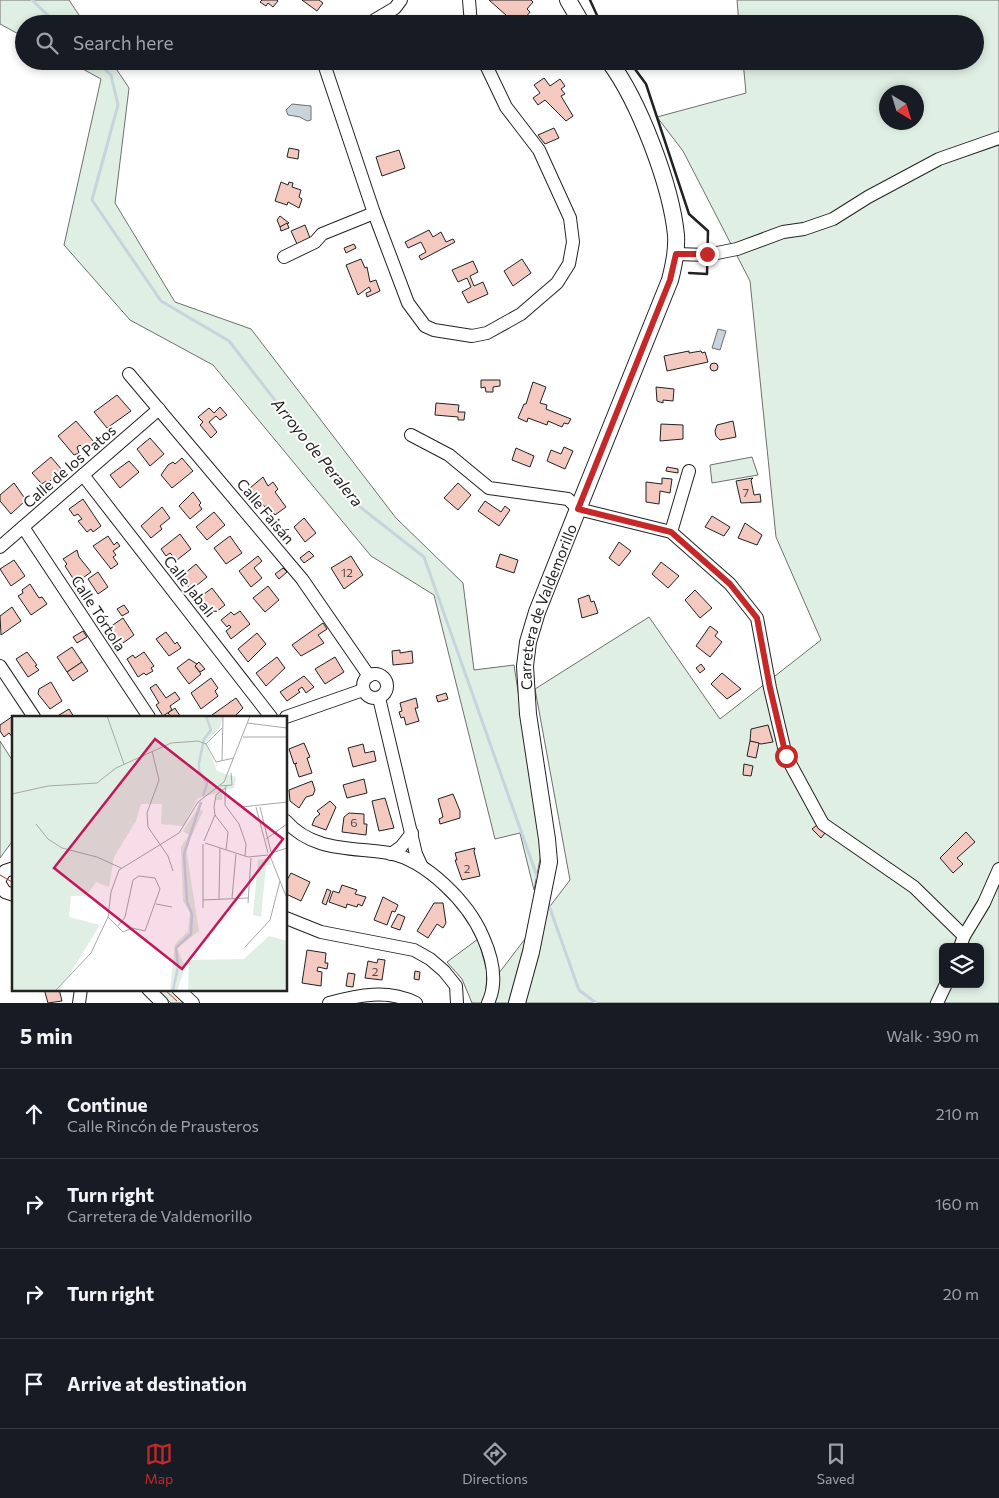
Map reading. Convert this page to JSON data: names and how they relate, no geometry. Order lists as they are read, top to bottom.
{
  "streets": {
    "main road": ["Carretera de Valdemorillo"],
    "street": [
      "Calle de los Patos",
      "Calle Faisán",
      "Calle Jabalí",
      "Calle Tórtola"
    ]
  },
  "crossings": [
    ["Calle de los Patos", "Calle Faisán"],
    ["Calle de los Patos", "Calle Jabalí"],
    ["Calle de los Patos", "Calle Tórtola"]
  ],
  "water": ["Arroyo de Peralera"],
  "house_numbers": [
    "7",
    "12",
    "6",
    "2",
    "2"
  ],
  "north": "bottom right",
  "page": {
    "search": "Search here",
    "heading": ["5 min", "Walk · 390 m"],
    "list": [
      ["Continue", "Calle Rincón de Prausteros", "210 m"],
      ["Turn right", "Carretera de Valdemorillo", "160 m"],
      ["Turn right", "20 m"],
      "Arrive at destination"
    ],
    "nav": ["Map", "Directions", "Saved"]
  }
}
